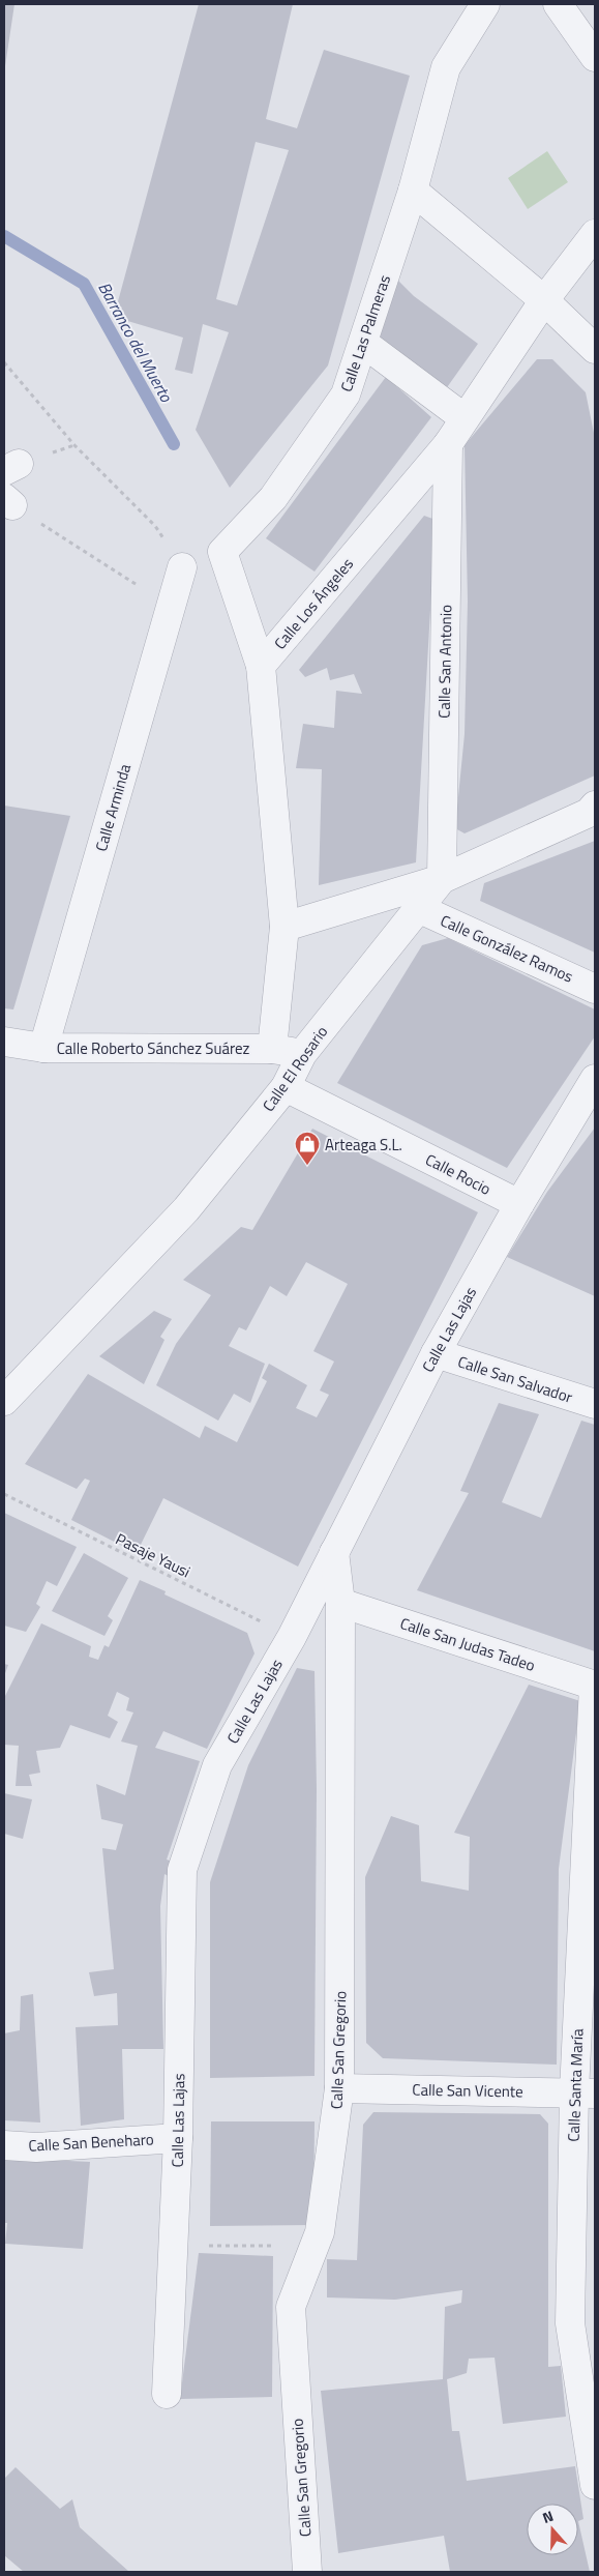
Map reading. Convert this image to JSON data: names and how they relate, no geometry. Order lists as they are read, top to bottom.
{
  "streets": {
    "street": [
      "Calle Las Palmeras",
      "Calle Los Ángeles",
      "Calle San Antonio",
      "Calle Arminda",
      "Calle González Ramos",
      "Calle Roberto Sánchez Suárez",
      "Calle El Rosario",
      "Calle Rocio",
      "Calle Las Lajas",
      "Calle San Salvador",
      "Calle San Judas Tadeo",
      "Calle San Gregorio",
      "Calle Santa María",
      "Calle San Vicente",
      "Calle San Beneharo"
    ],
    "path": ["Pasaje Yausi"]
  },
  "crossings": [
    ["Calle Las Palmeras", "Calle Los Ángeles"],
    ["Calle Los Ángeles", "Calle San Antonio"],
    ["Calle San Antonio", "Calle El Rosario"],
    ["Calle Arminda", "Calle Roberto Sánchez Suárez"],
    ["Calle González Ramos", "Calle El Rosario"],
    ["Calle Roberto Sánchez Suárez", "Calle El Rosario"],
    ["Calle El Rosario", "Calle Rocio"],
    ["Calle Rocio", "Calle Las Lajas"],
    ["Calle Las Lajas", "Calle San Salvador"],
    ["Calle Las Lajas", "Pasaje Yausi"],
    ["Calle Las Lajas", "Calle San Gregorio"],
    ["Calle Las Lajas", "Calle San Beneharo"],
    ["Calle San Judas Tadeo", "Calle San Gregorio"],
    ["Calle San Judas Tadeo", "Calle Santa María"],
    ["Calle San Gregorio", "Calle San Vicente"],
    ["Calle Santa María", "Calle San Vicente"]
  ],
  "water": ["Barranco del Muerto"],
  "places": {
    "shop": ["Arteaga S.L."]
  },
  "north": "top"
}
